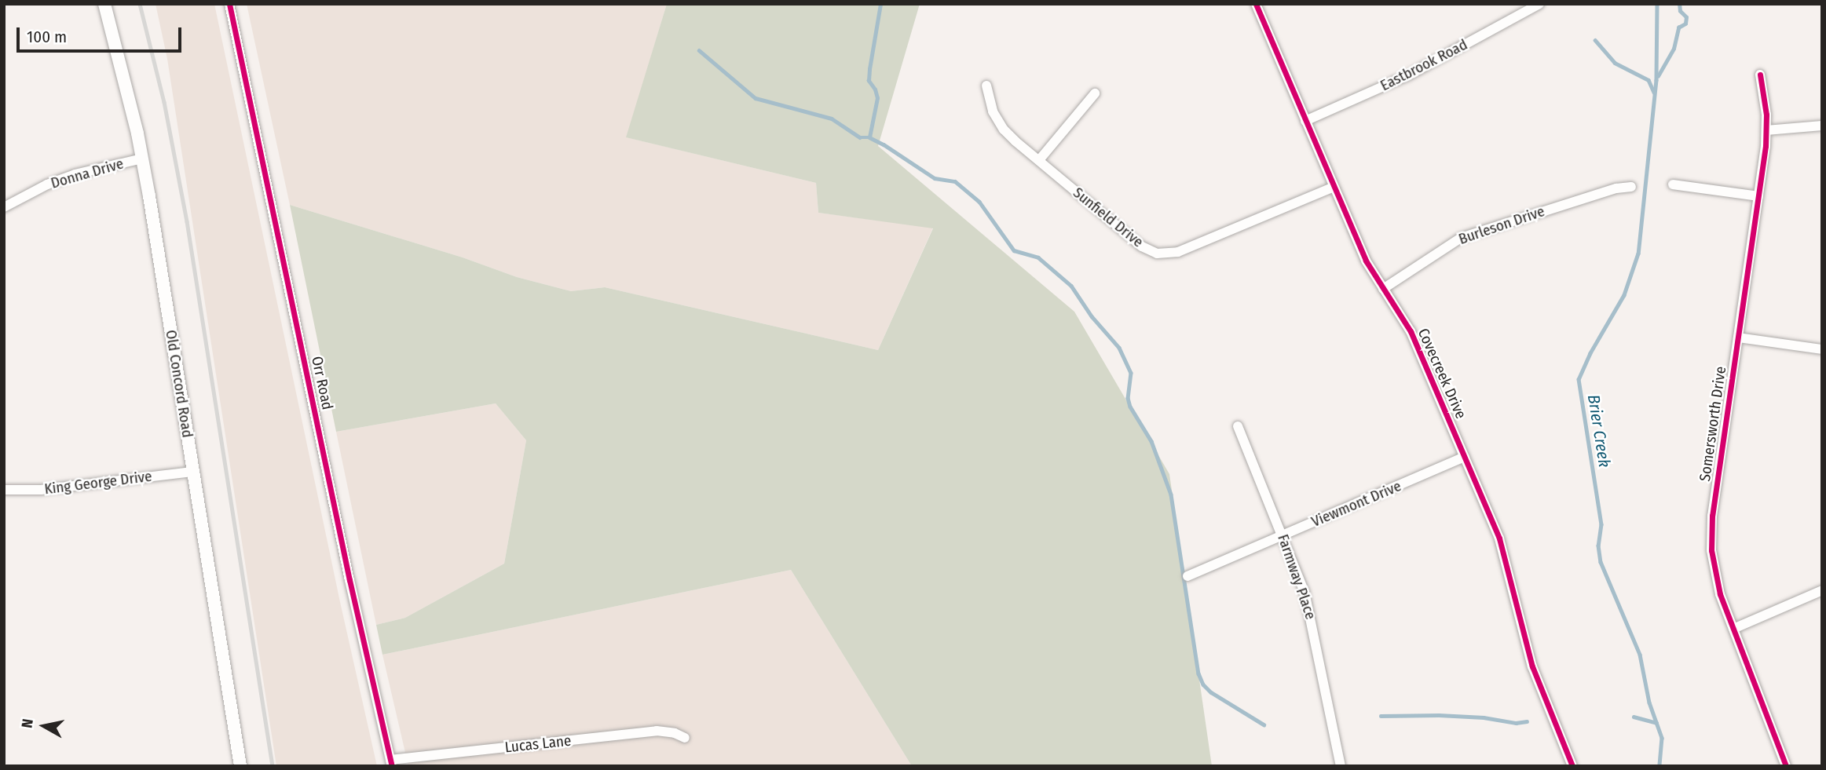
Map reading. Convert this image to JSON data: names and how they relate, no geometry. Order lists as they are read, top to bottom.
{
  "streets": {
    "street": [
      "Eastbrook Road",
      "Donna Drive",
      "Sunfield Drive",
      "Burleson Drive",
      "Covecreek Drive",
      "Orr Road",
      "Old Concord Road",
      "Somersworth Drive",
      "King George Drive",
      "Viewmont Drive",
      "Farmway Place",
      "Lucas Lane"
    ]
  },
  "crossings": [
    ["Eastbrook Road", "Covecreek Drive"],
    ["Donna Drive", "Old Concord Road"],
    ["Sunfield Drive", "Covecreek Drive"],
    ["Burleson Drive", "Covecreek Drive"],
    ["Covecreek Drive", "Viewmont Drive"],
    ["Orr Road", "Lucas Lane"],
    ["Old Concord Road", "King George Drive"],
    ["Viewmont Drive", "Farmway Place"]
  ],
  "water": ["Brier Creek"],
  "scale_bar": "100 m",
  "north": "left"
}
